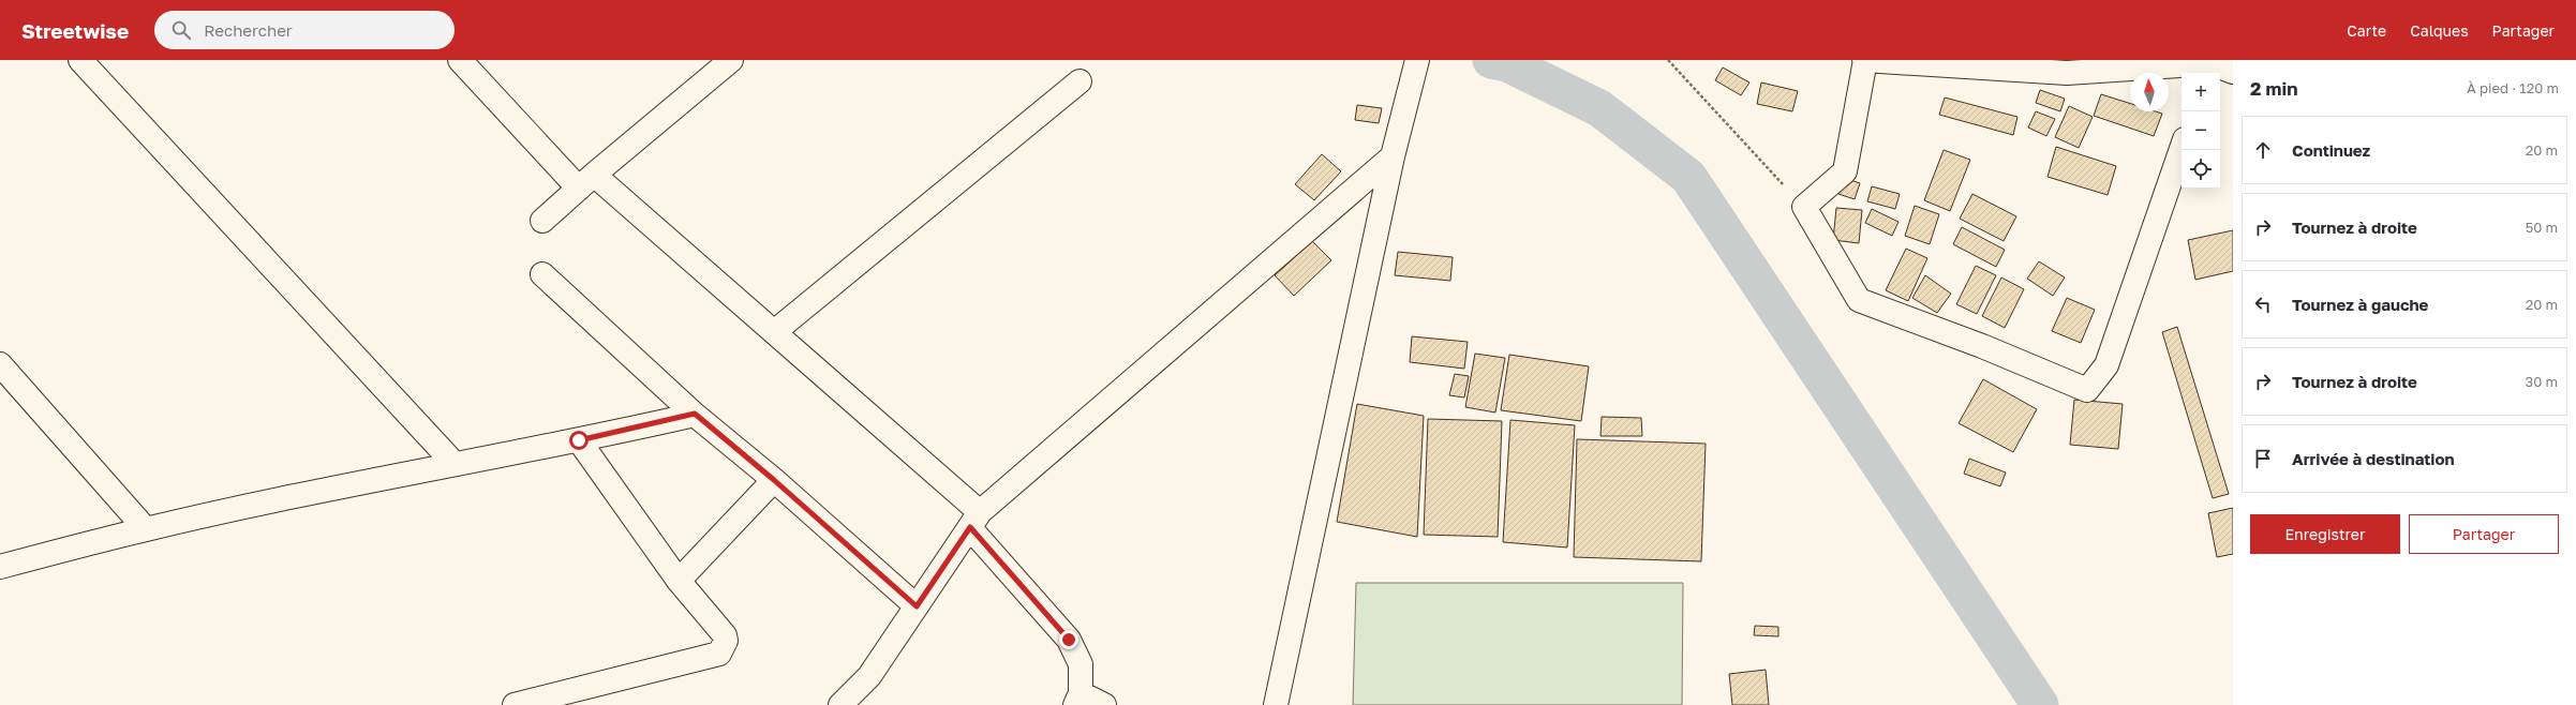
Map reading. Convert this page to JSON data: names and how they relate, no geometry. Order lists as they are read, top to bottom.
{
  "north": "top",
  "page": {
    "header": "Streetwise",
    "search": "Rechercher",
    "nav": ["Carte", "Calques", "Partager"],
    "heading": ["2 min", "À pied · 120 m"],
    "map_buttons": ["+", "−"],
    "list": [
      ["Continuez", "20 m"],
      ["Tournez à droite", "50 m"],
      ["Tournez à gauche", "20 m"],
      ["Tournez à droite", "30 m"],
      "Arrivée à destination"
    ],
    "buttons": ["Enregistrer", "Partager"]
  }
}
